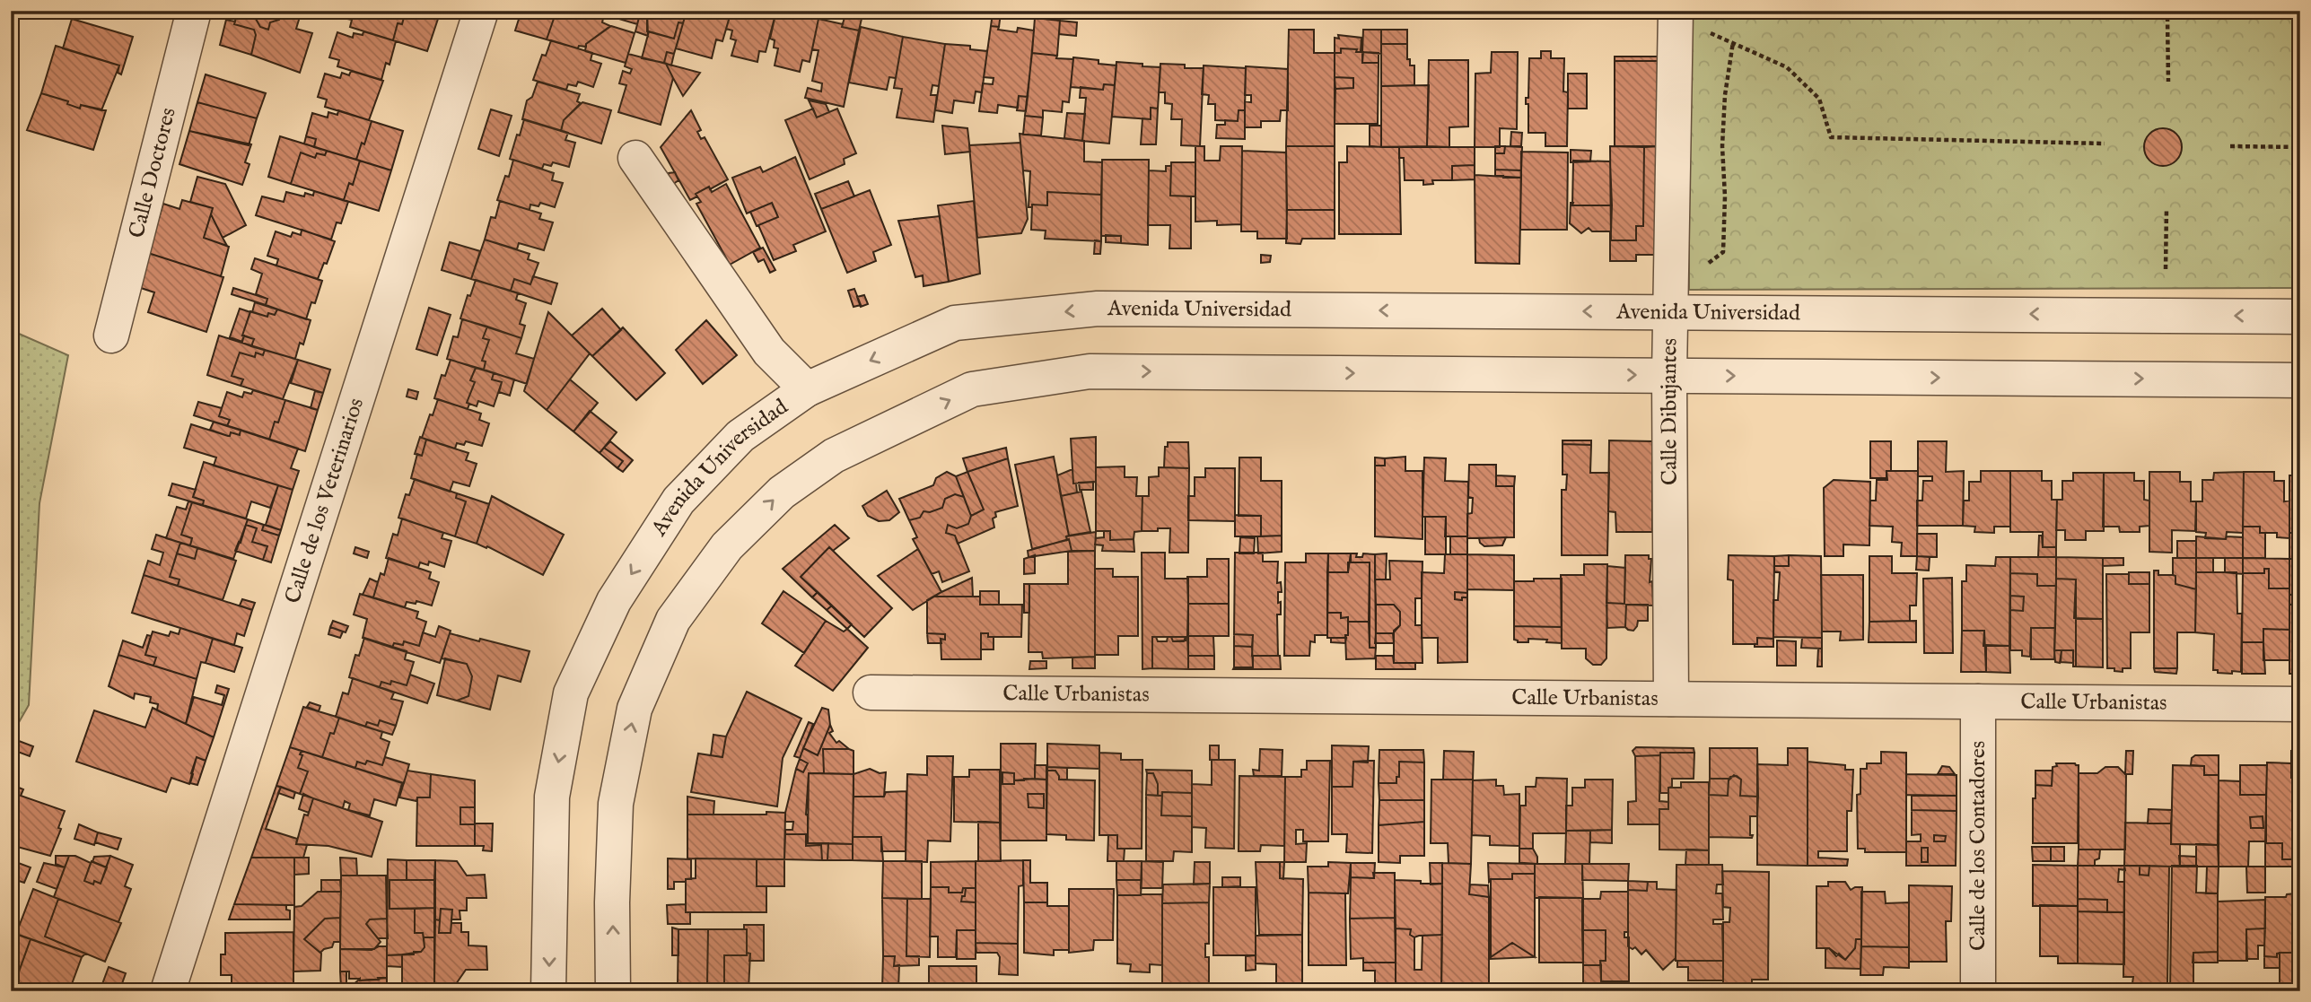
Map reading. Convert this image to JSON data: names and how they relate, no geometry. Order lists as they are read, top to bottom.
{
  "streets": {
    "street": [
      "Calle Doctores",
      "Avenida Universidad",
      "Calle Dibujantes",
      "Calle de los Veterinarios",
      "Calle Urbanistas",
      "Calle de los Contadores"
    ]
  },
  "crossings": [
    ["Avenida Universidad", "Calle Dibujantes"],
    ["Calle Dibujantes", "Calle Urbanistas"],
    ["Calle Urbanistas", "Calle de los Contadores"]
  ],
  "one_way": ["Avenida Universidad"]
}
